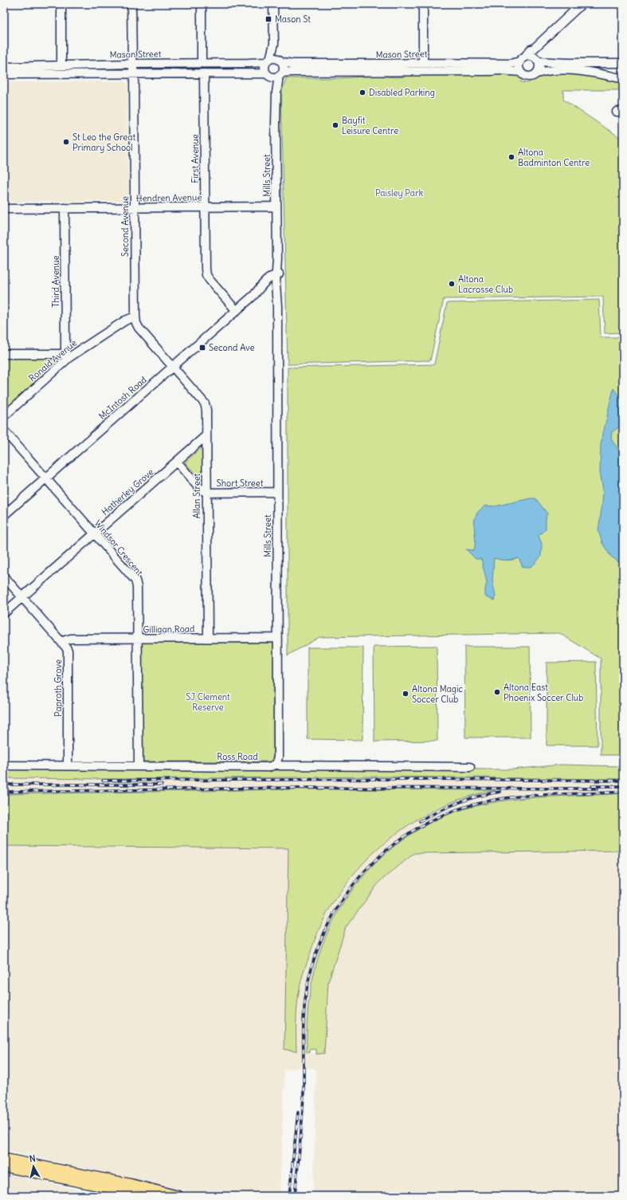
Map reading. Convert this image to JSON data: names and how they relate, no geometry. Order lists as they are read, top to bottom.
{
  "streets": {
    "street": [
      "Mason Street",
      "First Avenue",
      "Mills Street",
      "Hendren Avenue",
      "Second Avenue",
      "Third Avenue",
      "Ronald Avenue",
      "McIntosh Road",
      "Short Street",
      "Hatherley Grove",
      "Allan Street",
      "Windsor Crescent",
      "Gilligan Road",
      "Paproth Grove",
      "Ross Road"
    ]
  },
  "crossings": [
    ["Mason Street", "Mills Street"],
    ["Mason Street", "Second Avenue"],
    ["First Avenue", "Hendren Avenue"],
    ["First Avenue", "McIntosh Road"],
    ["Mills Street", "Hendren Avenue"],
    ["Mills Street", "McIntosh Road"],
    ["Mills Street", "Short Street"],
    ["Mills Street", "Gilligan Road"],
    ["Mills Street", "Ross Road"],
    ["Hendren Avenue", "Second Avenue"],
    ["Hendren Avenue", "Third Avenue"],
    ["Second Avenue", "Ronald Avenue"],
    ["Second Avenue", "McIntosh Road"],
    ["Second Avenue", "Allan Street"],
    ["Third Avenue", "Ronald Avenue"],
    ["McIntosh Road", "Allan Street"],
    ["McIntosh Road", "Windsor Crescent"],
    ["Short Street", "Hatherley Grove"],
    ["Short Street", "Allan Street"],
    ["Hatherley Grove", "Allan Street"],
    ["Hatherley Grove", "Windsor Crescent"],
    ["Hatherley Grove", "Paproth Grove"],
    ["Allan Street", "Gilligan Road"],
    ["Windsor Crescent", "Gilligan Road"],
    ["Windsor Crescent", "Ross Road"],
    ["Gilligan Road", "Paproth Grove"],
    ["Paproth Grove", "Ross Road"]
  ],
  "parks": ["Paisley Park", "SJ Clement Reserve"],
  "places": {
    "transit": ["Mason St", "Second Ave"],
    "other": [
      "Disabled Parking",
      "Bayfit Leisure Centre",
      "St Leo the Great Primary School",
      "Altona Badminton Centre",
      "Altona Lacrosse Club",
      "Altona East Phoenix Soccer Club",
      "Altona Magic Soccer Club"
    ]
  },
  "north": "top"
}
